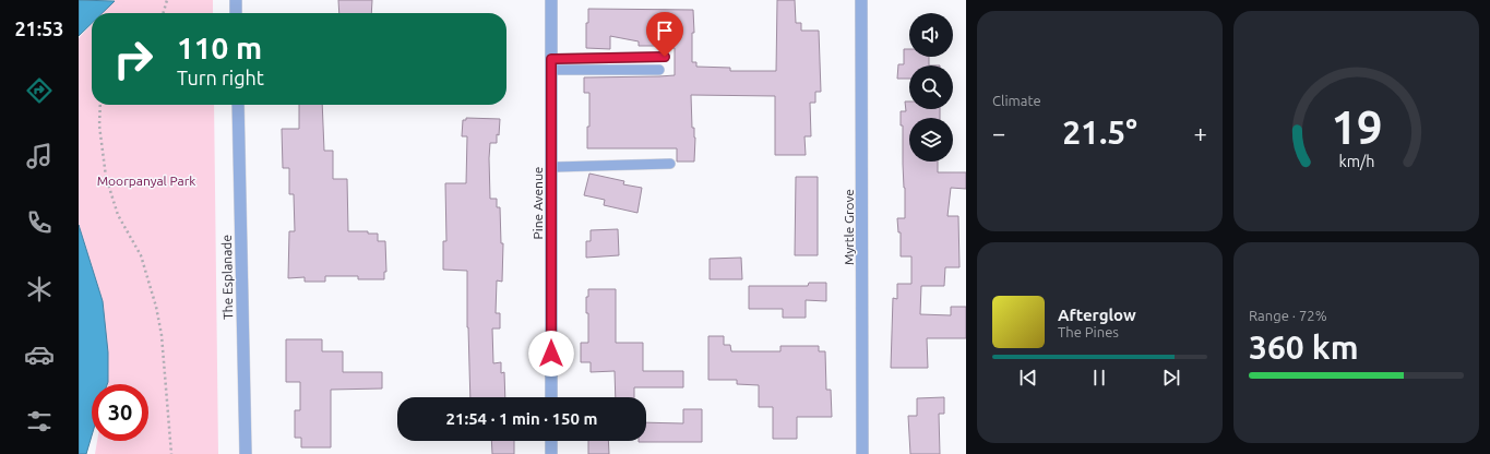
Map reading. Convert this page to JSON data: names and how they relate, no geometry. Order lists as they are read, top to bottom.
{
  "streets": {
    "street": ["Pine Avenue", "Myrtle Grove", "The Esplanade"]
  },
  "parks": ["Moorpanyal Park"],
  "page": {
    "tabs": "21:53",
    "tile": [
      "Climate",
      ["Range · 72%", "360 km"]
    ],
    "turn": ["110 m", "Turn right"],
    "heat": ["−", "21.5°", "+"],
    "song": ["Afterglow", "The Pines"],
    "limit": "30",
    "trip": "21:54 · 1 min · 150 m",
    "gauge": ["19", "km/h"]
  }
}
